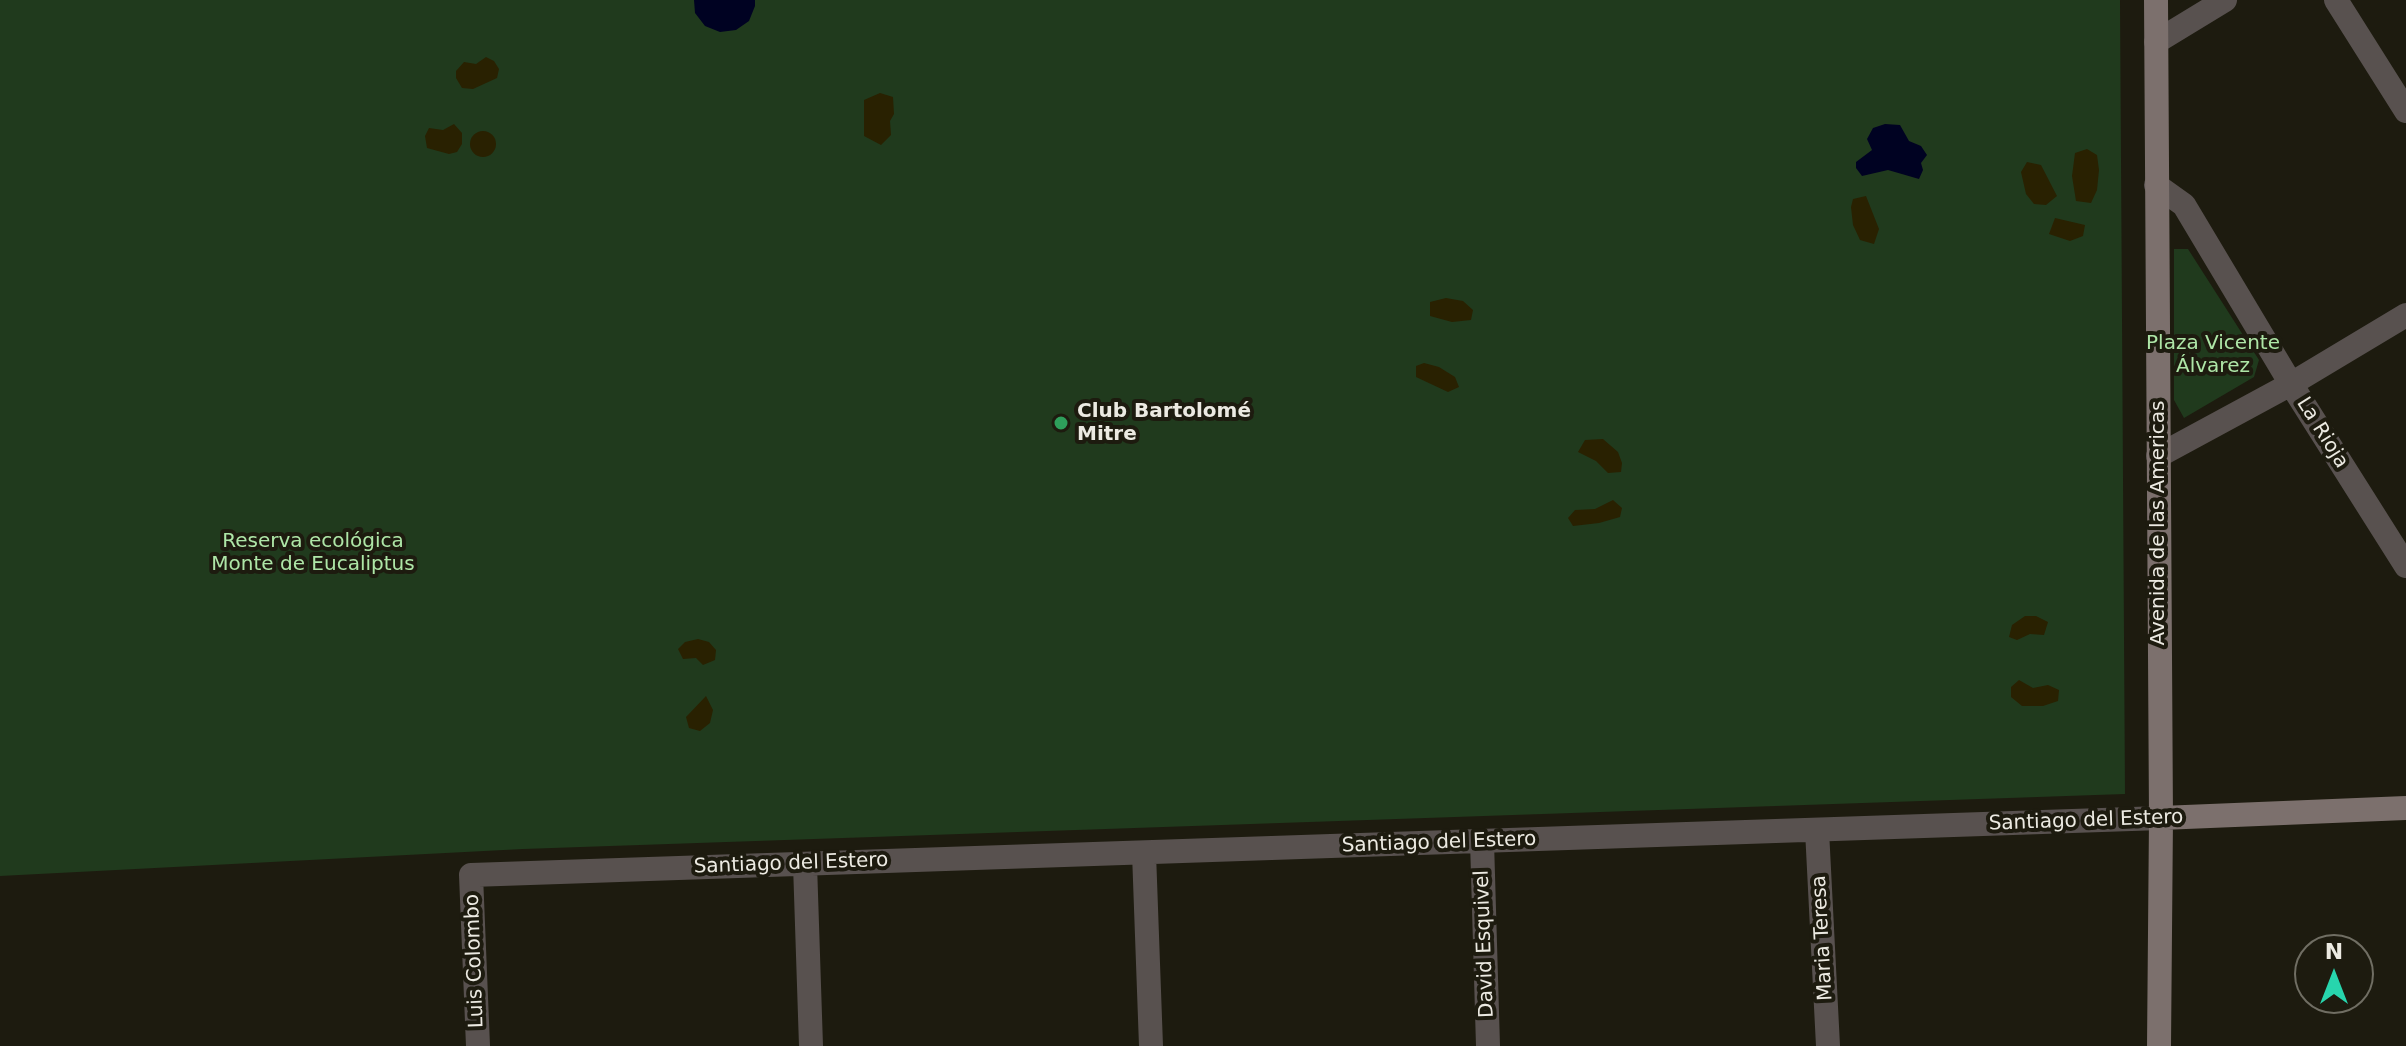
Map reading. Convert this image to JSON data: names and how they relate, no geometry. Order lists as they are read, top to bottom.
{
  "streets": {
    "main road": ["Avenida de las Americas", "Santiago del Estero"],
    "street": [
      "La Rioja",
      "Maria Teresa",
      "David Esquivel",
      "Luis Colombo"
    ]
  },
  "crossings": [
    ["La Rioja", "Avenida de las Americas"],
    ["Avenida de las Americas", "Santiago del Estero"],
    ["Santiago del Estero", "Maria Teresa"],
    ["Santiago del Estero", "David Esquivel"],
    ["Santiago del Estero", "Luis Colombo"]
  ],
  "parks": ["Plaza Vicente Álvarez", "Reserva ecológica Monte de Eucaliptus"],
  "places": ["Club Bartolomé Mitre"],
  "north": "top"
}
